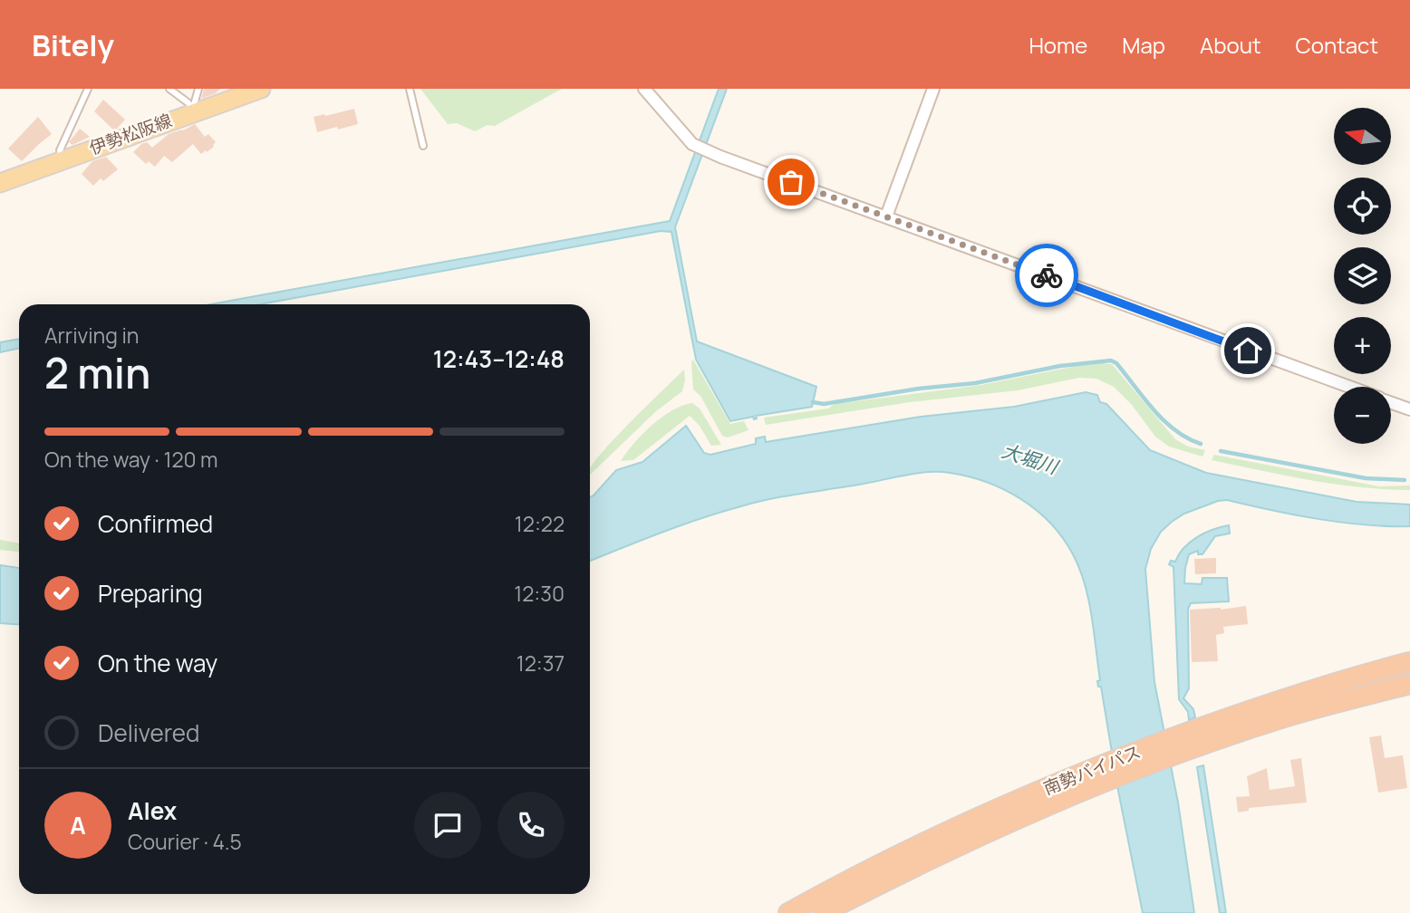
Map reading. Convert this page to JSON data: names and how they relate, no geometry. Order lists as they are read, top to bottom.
{
  "streets": {
    "highway": ["南勢バイパス"],
    "main road": ["伊勢松阪線"]
  },
  "water": ["大堀川"],
  "north": "left",
  "page": {
    "header": "Bitely",
    "nav": [
      "Home",
      "Map",
      "About",
      "Contact"
    ],
    "map_buttons": ["+", "−"],
    "heading": ["2 min", "Arriving in", "12:43–12:48"],
    "panel": ["Alex", "Courier · 4.5"],
    "bar": "On the way · 120 m",
    "list": [
      ["Confirmed", "12:22"],
      ["Preparing", "12:30"],
      ["On the way", "12:37"],
      "Delivered"
    ],
    "round": "A"
  }
}
